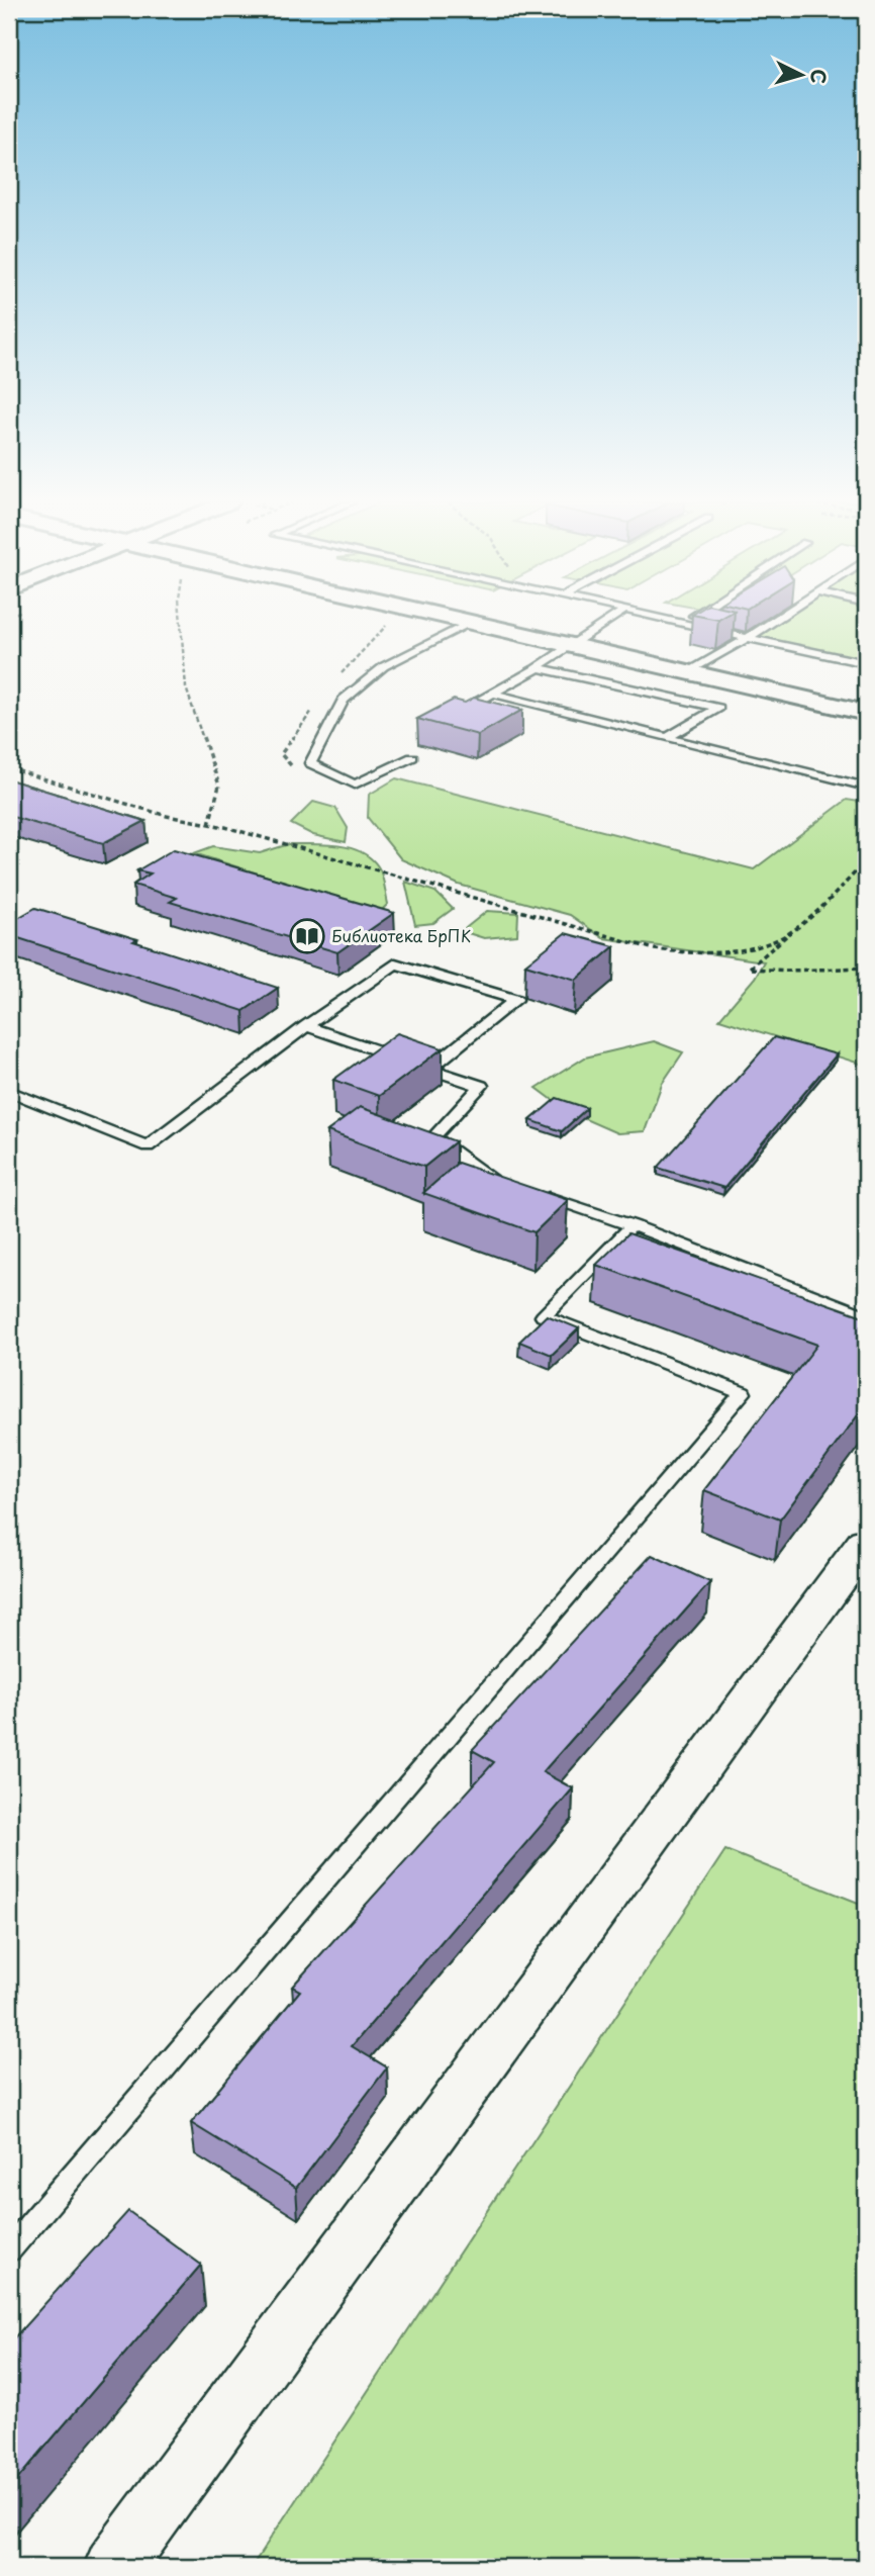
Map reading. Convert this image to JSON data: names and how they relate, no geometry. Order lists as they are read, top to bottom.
{
  "places": {
    "library": ["Библиотека БрПК"]
  },
  "north": "right"
}
